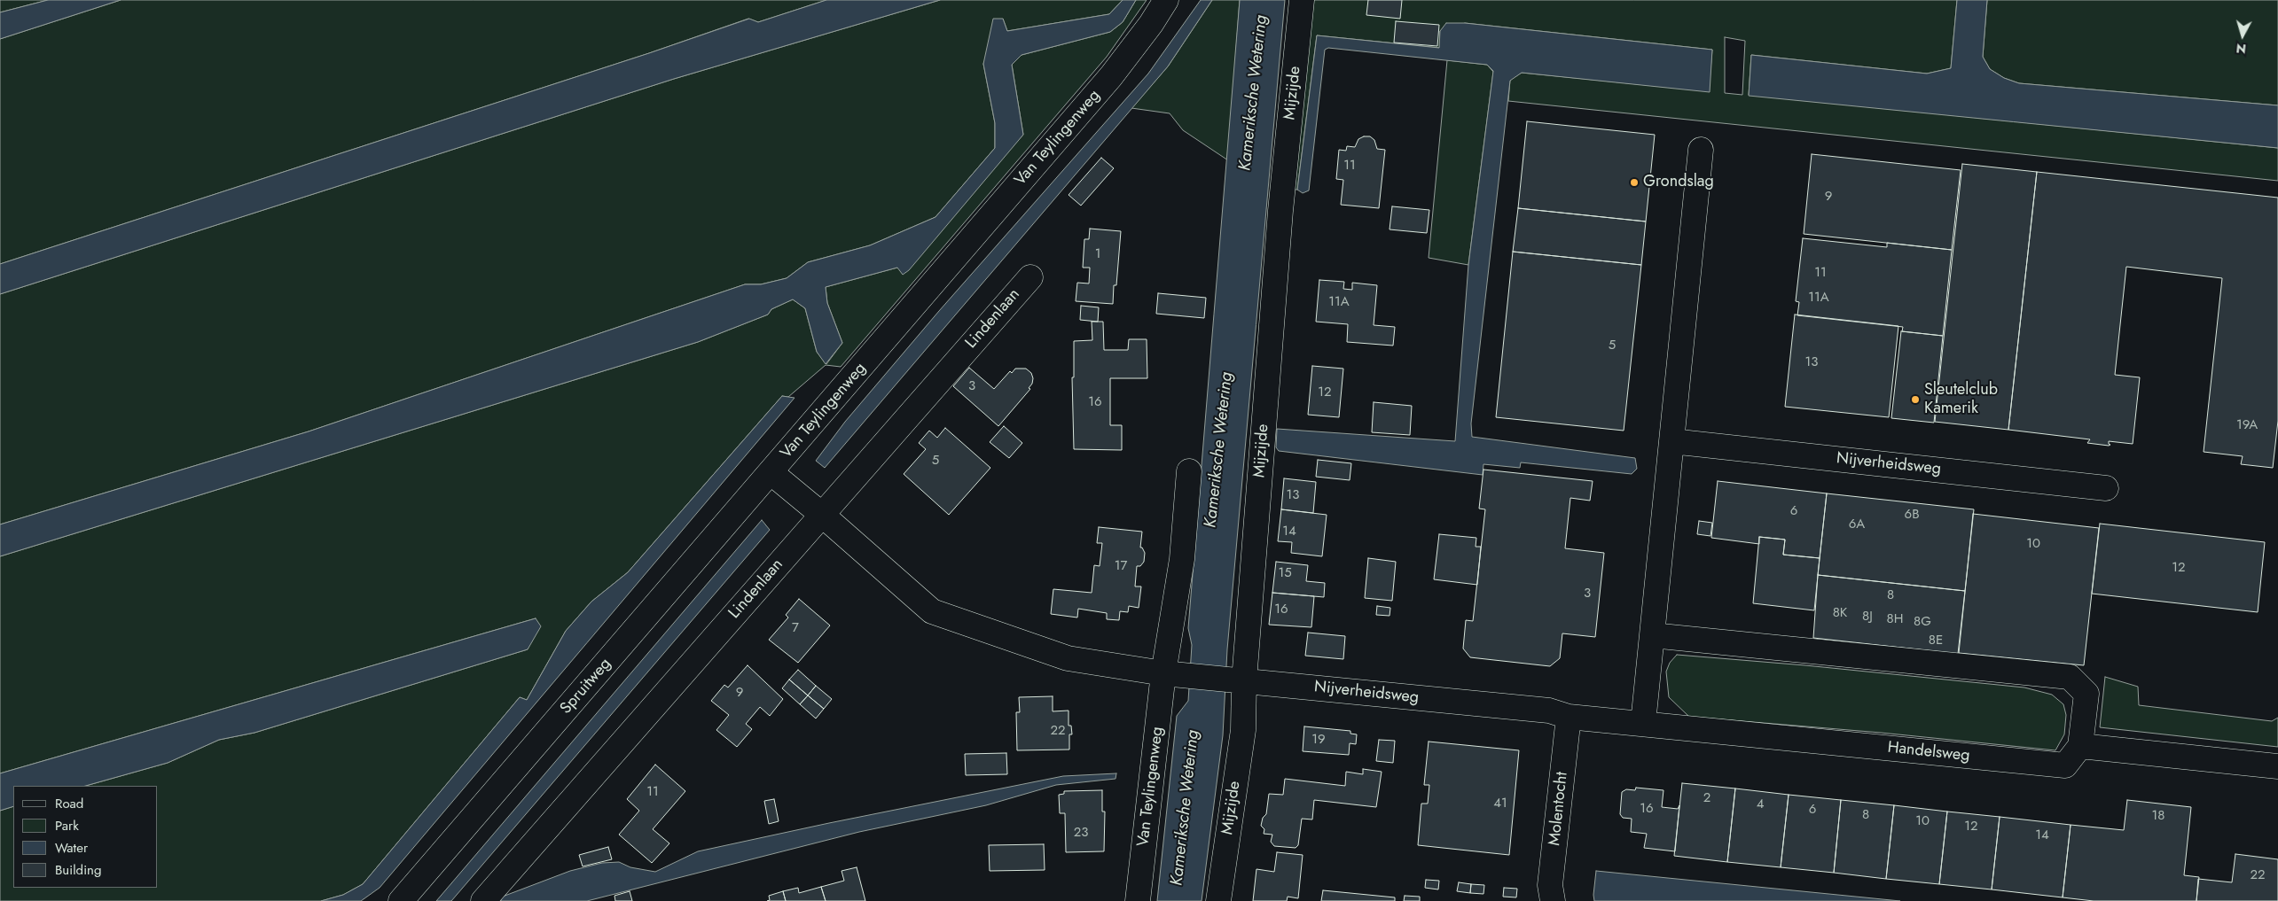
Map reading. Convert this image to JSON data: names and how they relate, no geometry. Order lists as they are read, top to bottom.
{
  "streets": {
    "street": [
      "Mijzijde",
      "Van Teylingenweg",
      "Lindenlaan",
      "Nijverheidsweg",
      "Spruitweg",
      "Handelsweg",
      "Molentocht"
    ]
  },
  "crossings": [
    ["Mijzijde", "Nijverheidsweg"],
    ["Van Teylingenweg", "Lindenlaan"],
    ["Van Teylingenweg", "Nijverheidsweg"],
    ["Van Teylingenweg", "Spruitweg"],
    ["Nijverheidsweg", "Handelsweg"],
    ["Nijverheidsweg", "Molentocht"],
    ["Handelsweg", "Molentocht"]
  ],
  "water": ["Kameriksche Wetering"],
  "places": ["Grondslag", "Sleutelclub Kamerik"],
  "house_numbers": [
    "11",
    "9",
    "1",
    "11",
    "11A",
    "11A",
    "5",
    "13",
    "3",
    "12",
    "16",
    "19A",
    "5",
    "13",
    "6",
    "6B",
    "6A",
    "14",
    "10",
    "17",
    "12",
    "15",
    "3",
    "8",
    "16",
    "8K",
    "8J",
    "8H",
    "8G",
    "7",
    "8E",
    "9",
    "22",
    "19",
    "11",
    "2",
    "41",
    "4",
    "16",
    "6",
    "8",
    "18",
    "10",
    "12",
    "23",
    "14",
    "22"
  ],
  "legend": [
    "Road",
    "Park",
    "Water",
    "Building"
  ],
  "north": "bottom"
}
